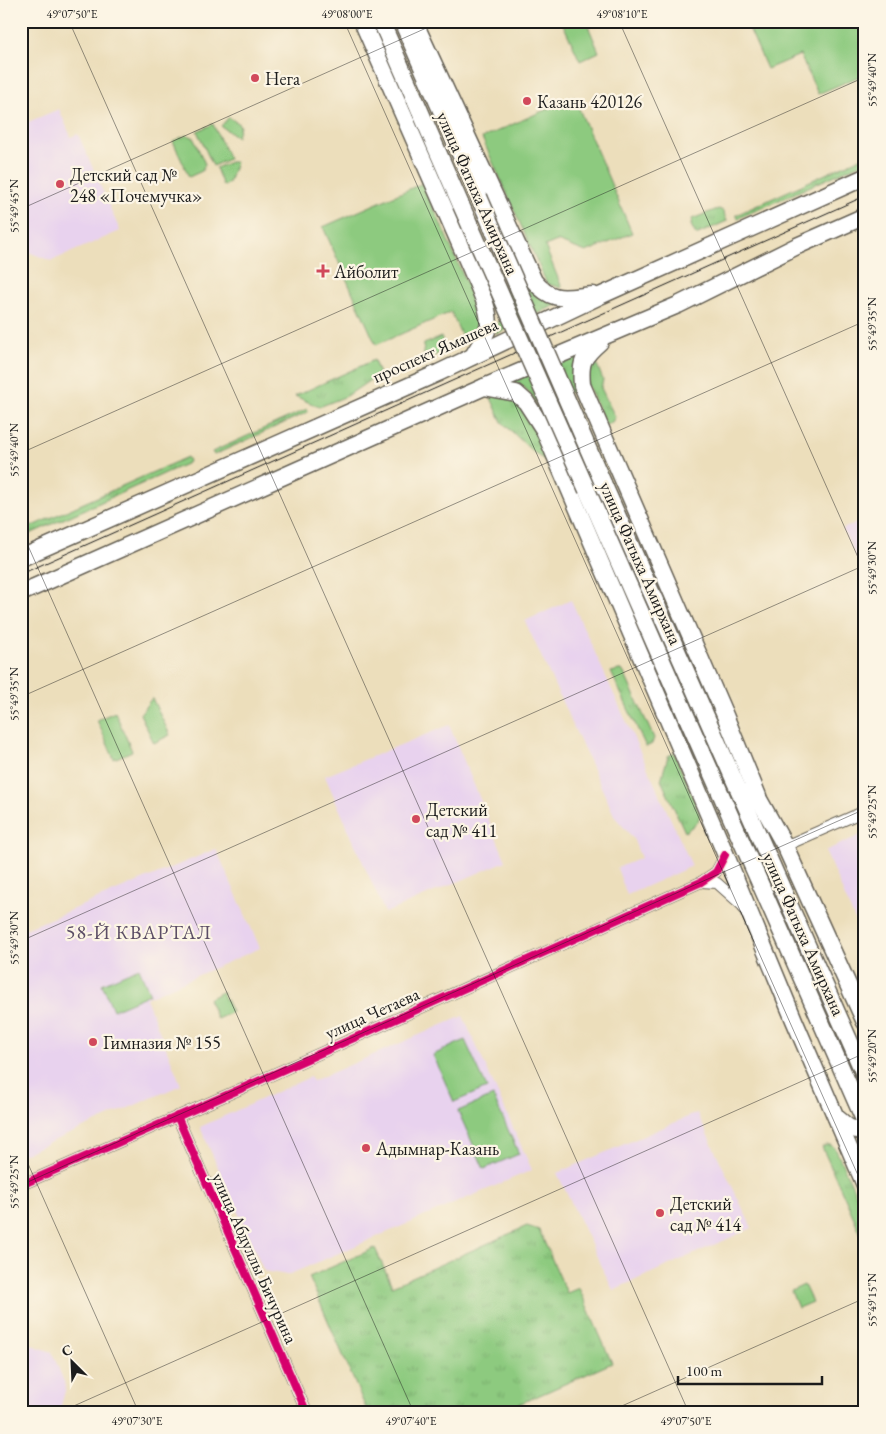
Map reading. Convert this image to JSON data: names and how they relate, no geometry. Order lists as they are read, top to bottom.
{
  "streets": {
    "main road": ["улица Фатыха Амирхана", "проспект Ямашева"],
    "street": ["улица Четаева", "улица Абдуллы Бичурина"]
  },
  "crossings": [
    ["улица Четаева", "улица Абдуллы Бичурина"]
  ],
  "districts": ["58-Й КВАРТАЛ"],
  "places": {
    "other": [
      "Нега",
      "Казань 420126",
      "Детский сад № 248 «Почемучка»",
      "Детский сад № 411",
      "Гимназия № 155",
      "Адымнар-Казань",
      "Детский сад № 414"
    ],
    "health": ["Айболит"]
  },
  "scale_bar": "100 m",
  "north": "top left",
  "coordinates": [
    "49°07'50\"E",
    "49°08'00\"E",
    "49°08'10\"E",
    "55°49'40\"N",
    "55°49'45\"N",
    "55°49'35\"N",
    "55°49'30\"N",
    "55°49'25\"N",
    "55°49'20\"N",
    "55°49'15\"N",
    "49°07'30\"E",
    "49°07'40\"E"
  ]
}
